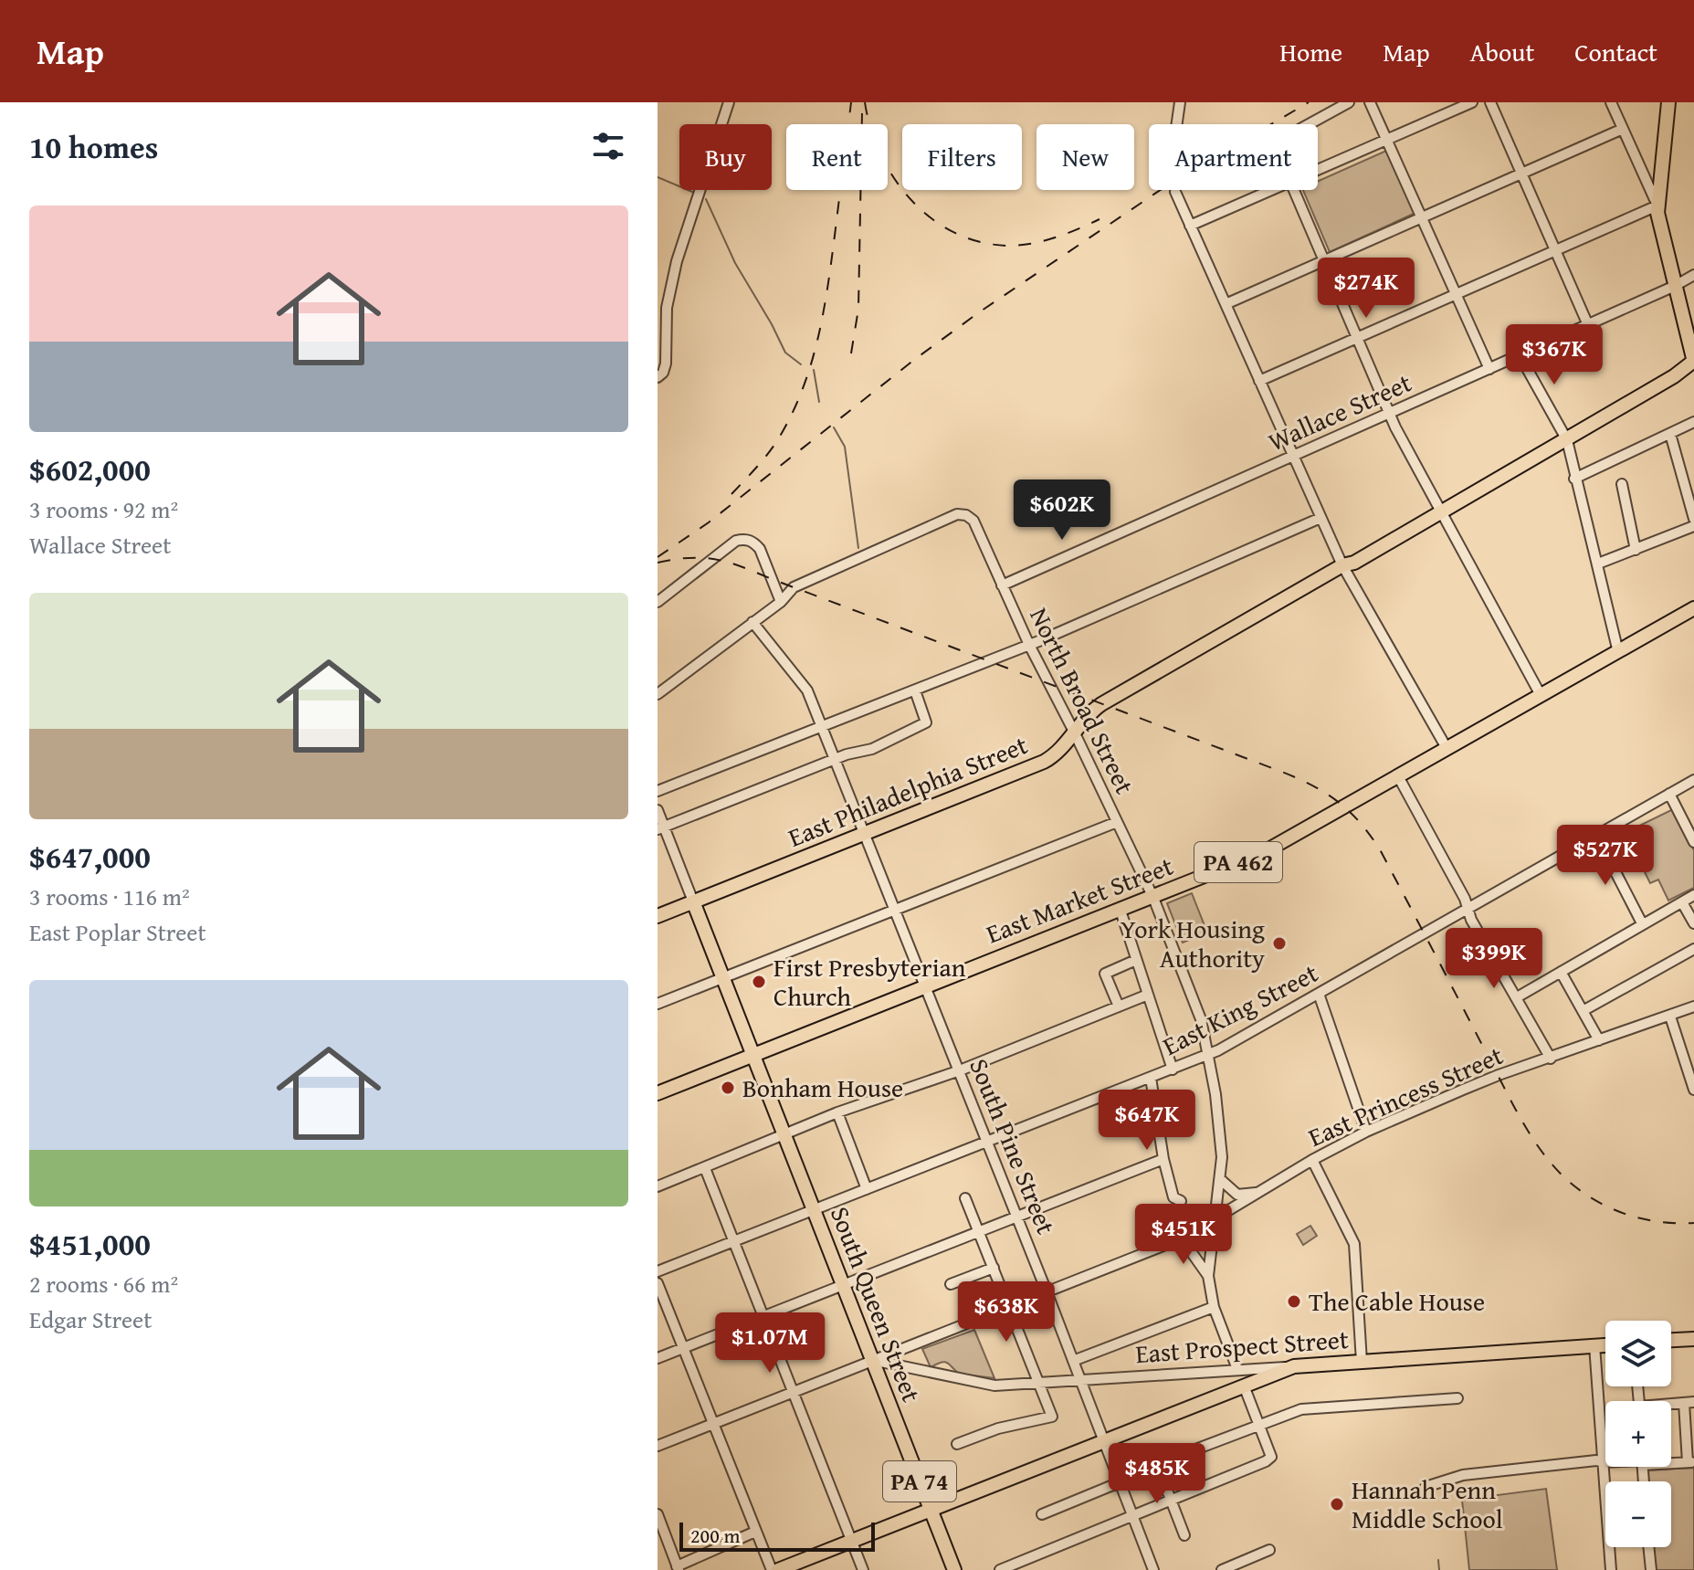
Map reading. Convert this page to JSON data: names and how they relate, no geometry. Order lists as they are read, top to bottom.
{
  "streets": {
    "main road": [
      "East Philadelphia Street",
      "PA 462",
      "East Market Street",
      "South Queen Street",
      "East Prospect Street",
      "PA 74"
    ],
    "street": [
      "Wallace Street",
      "North Broad Street",
      "East King Street",
      "East Princess Street",
      "South Pine Street"
    ]
  },
  "crossings": [
    ["Wallace Street", "North Broad Street"],
    ["North Broad Street", "East Philadelphia Street"],
    ["North Broad Street", "East Market Street"],
    ["North Broad Street", "East King Street"],
    ["North Broad Street", "East Princess Street"],
    ["East Philadelphia Street", "South Pine Street"],
    ["East Philadelphia Street", "PA 74"],
    ["East Market Street", "South Pine Street"],
    ["East Market Street", "South Queen Street"],
    ["East Market Street", "PA 74"],
    ["East King Street", "South Pine Street"],
    ["East King Street", "South Queen Street"],
    ["East Princess Street", "South Pine Street"],
    ["East Princess Street", "South Queen Street"],
    ["East Princess Street", "East Prospect Street"],
    ["South Pine Street", "East Prospect Street"],
    ["South Queen Street", "East Prospect Street"],
    ["South Queen Street", "PA 74"]
  ],
  "places": [
    "York Housing Authority",
    "First Presbyterian Church",
    "Bonham House",
    "The Cable House",
    "Hannah Penn Middle School"
  ],
  "scale_bar": "200 m",
  "page": {
    "header": "Map",
    "nav": [
      "Home",
      "Map",
      "About",
      "Contact"
    ],
    "heading": "10 homes",
    "chip": [
      "Buy",
      "Rent",
      "Filters",
      "New",
      "Apartment"
    ],
    "list": [
      {
        "name": "$602,000",
        "note": "3 rooms · 92 m² · Wallace Street"
      },
      {
        "name": "$647,000",
        "note": "3 rooms · 116 m² · East Poplar Street"
      },
      {
        "name": "$451,000",
        "note": "2 rooms · 66 m² · Edgar Street"
      }
    ],
    "price": [
      "$274K",
      "$367K",
      "$602K",
      "$527K",
      "$399K",
      "$647K",
      "$451K",
      "$638K",
      "$1.07M",
      "$485K"
    ],
    "map_buttons": ["+", "−"],
    "scale": "200 m"
  }
}
